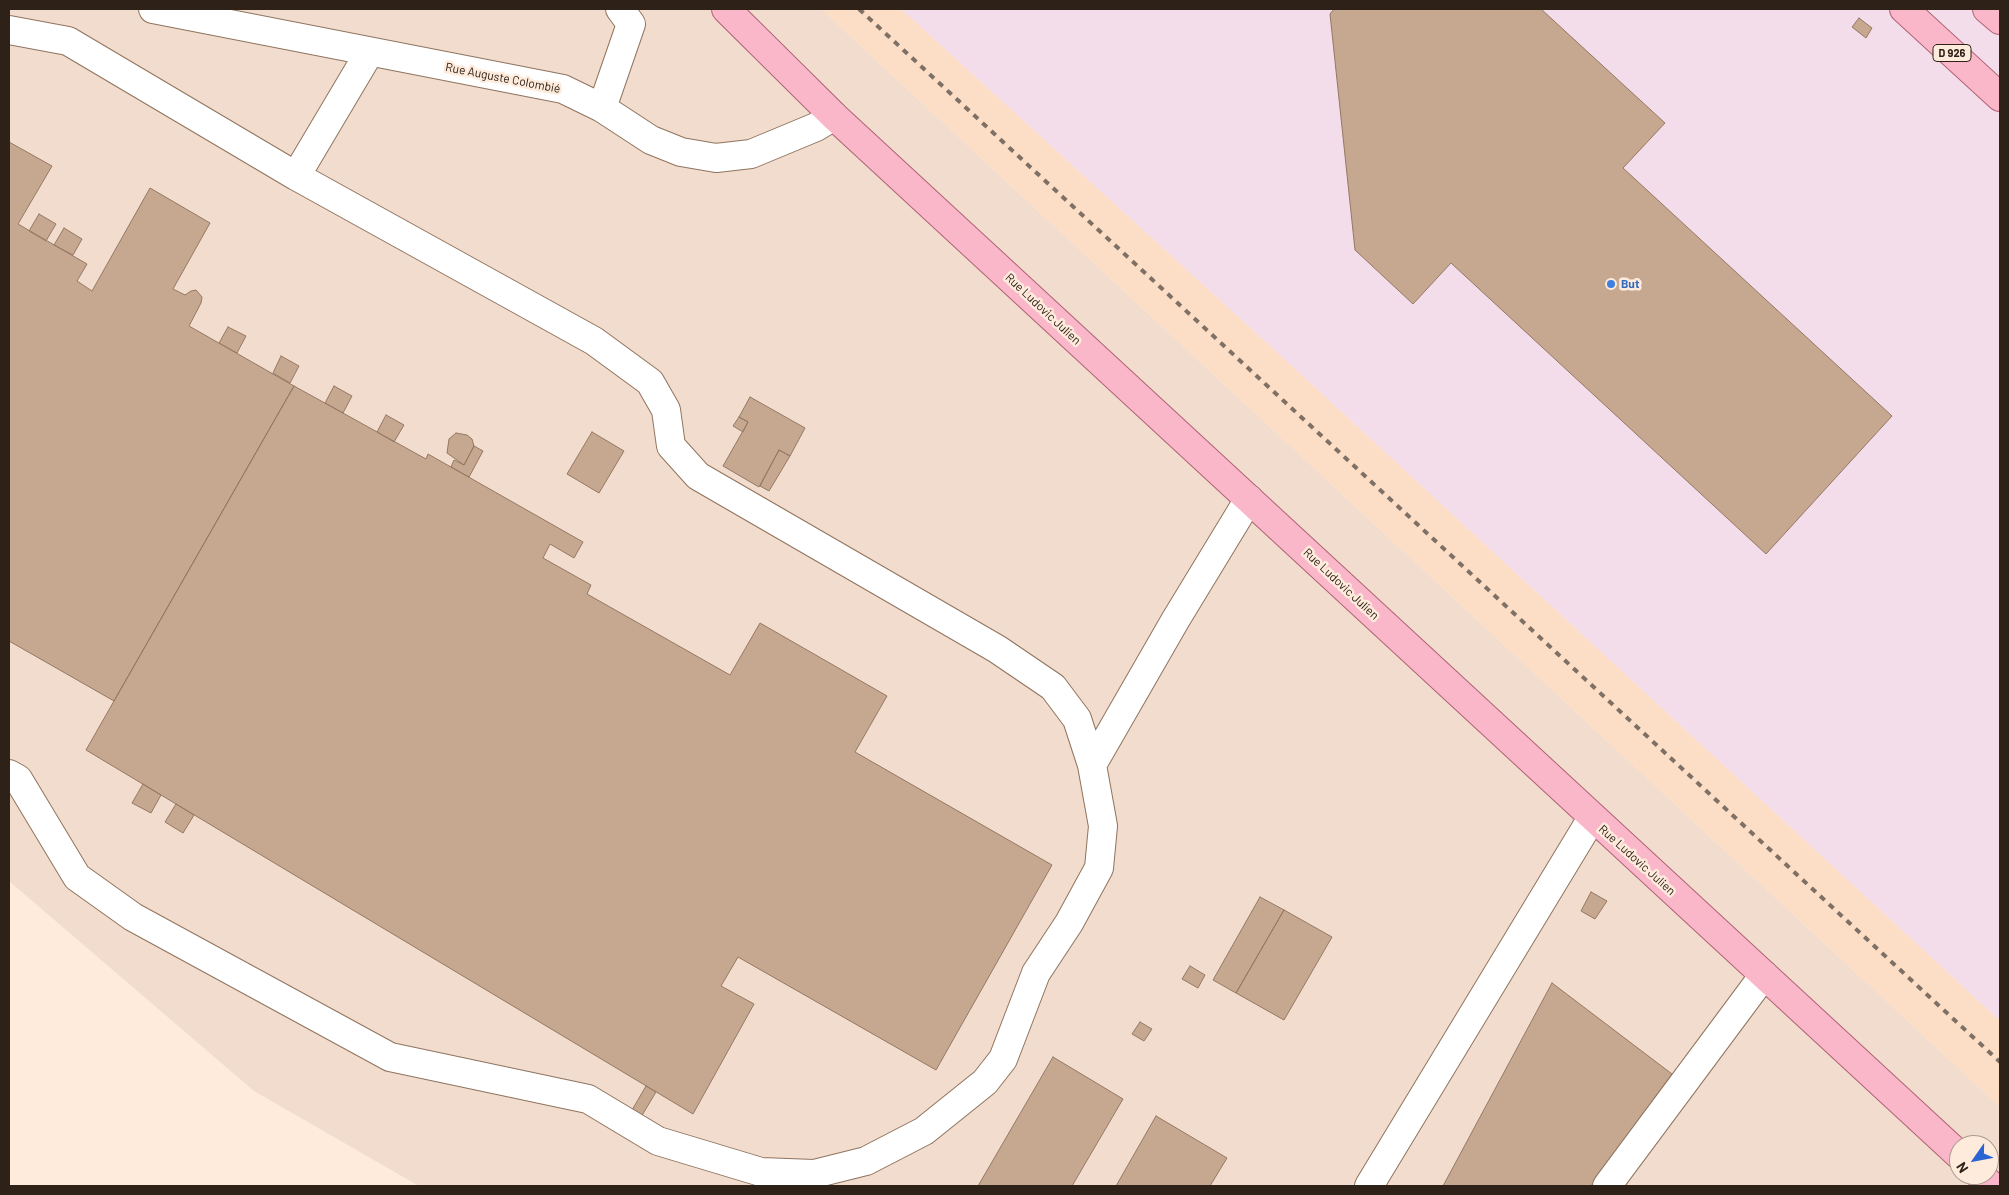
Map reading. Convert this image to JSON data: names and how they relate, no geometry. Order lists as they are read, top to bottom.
{
  "streets": {
    "main road": ["D 926", "Rue Ludovic Julien"],
    "lane": ["Rue Auguste Colombié"]
  },
  "crossings": [
    ["Rue Auguste Colombié", "Rue Ludovic Julien"]
  ],
  "places": ["But"],
  "north": "bottom left"
}
